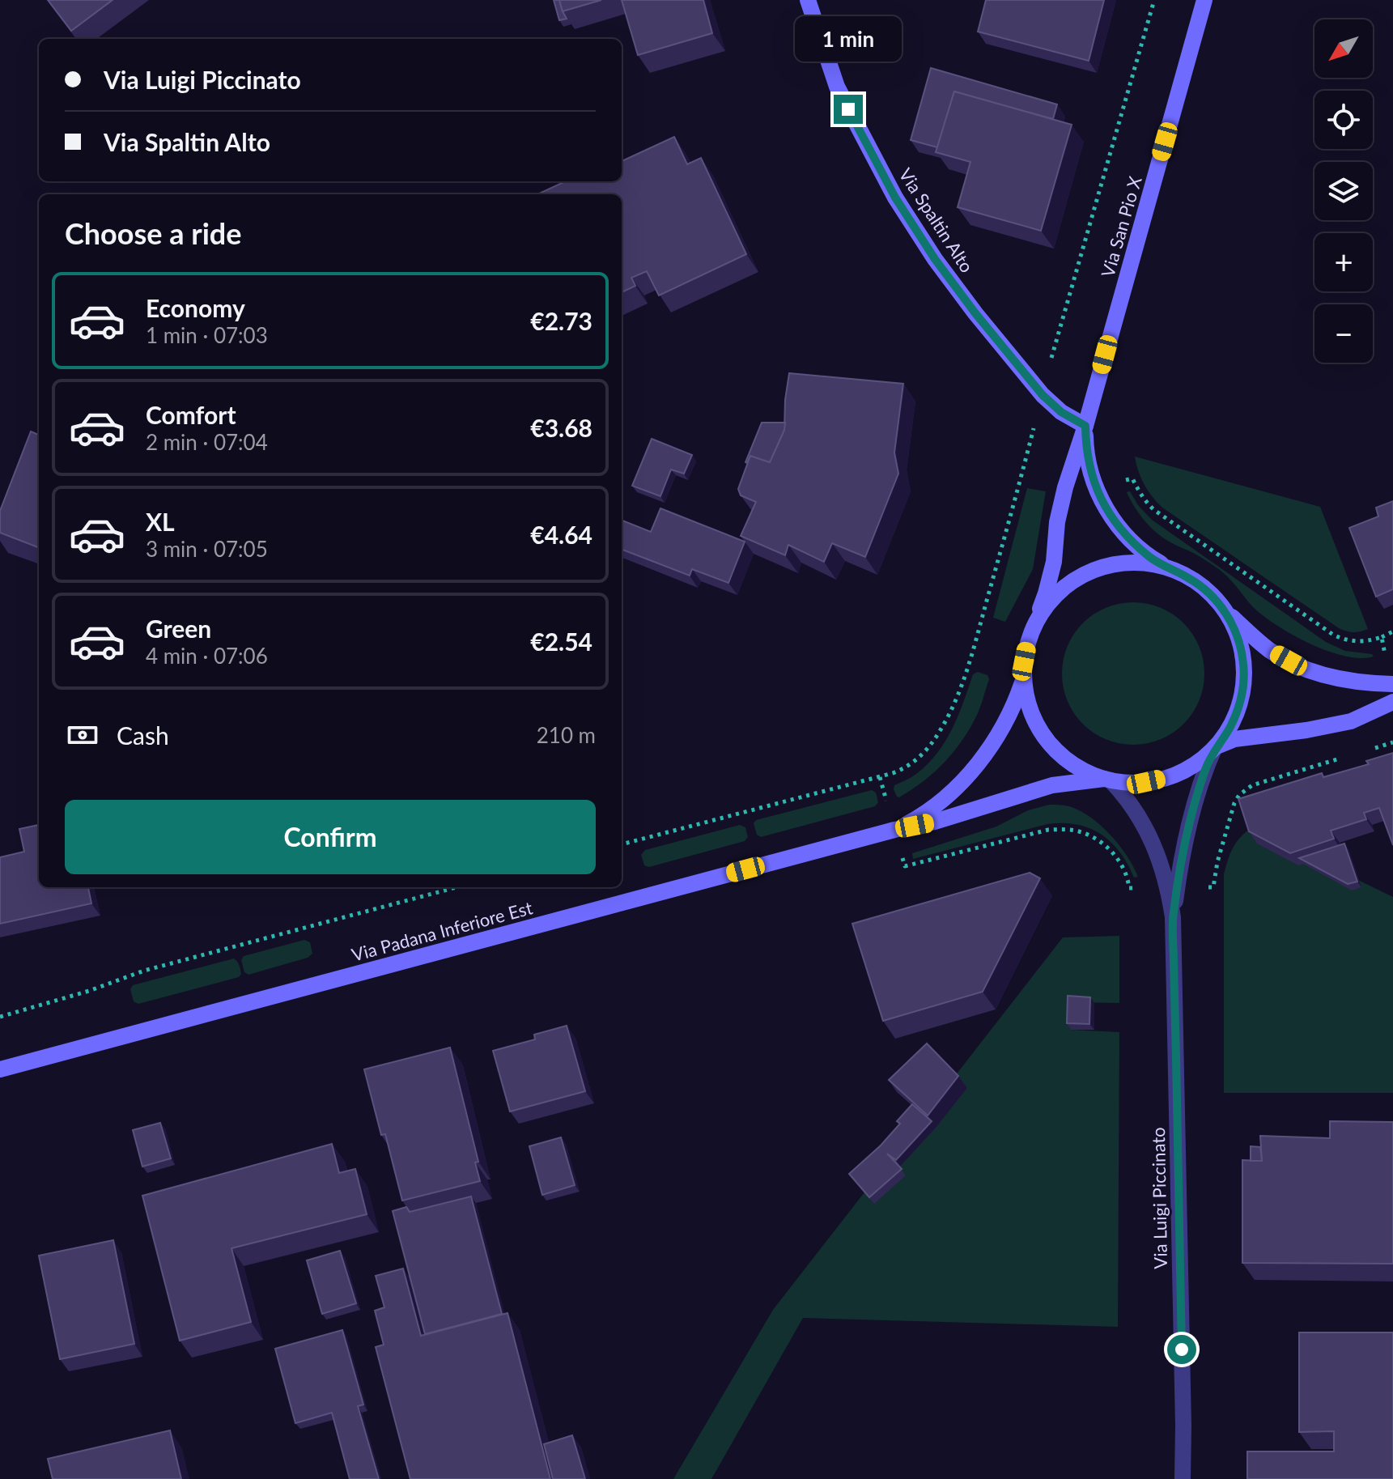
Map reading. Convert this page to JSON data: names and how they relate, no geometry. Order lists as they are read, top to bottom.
{
  "streets": {
    "street": [
      "Via Spaltin Alto",
      "Via San Pio X",
      "Via Padana Inferiore Est",
      "Via Luigi Piccinato"
    ]
  },
  "crossings": [
    ["Via Spaltin Alto", "Via San Pio X"],
    ["Via San Pio X", "Via Padana Inferiore Est"],
    ["Via San Pio X", "Via Luigi Piccinato"],
    ["Via Padana Inferiore Est", "Via Luigi Piccinato"]
  ],
  "north": "bottom left",
  "page": {
    "bubble": "1 min",
    "map_buttons": ["+", "−"],
    "banner": ["Via Luigi Piccinato", "Via Spaltin Alto"],
    "heading": "Choose a ride",
    "list": [
      {
        "name": "Economy",
        "note": "1 min · 07:03",
        "value": "€2.73"
      },
      {
        "name": "Comfort",
        "note": "2 min · 07:04",
        "value": "€3.68"
      },
      {
        "name": "XL",
        "note": "3 min · 07:05",
        "value": "€4.64"
      },
      {
        "name": "Green",
        "note": "4 min · 07:06",
        "value": "€2.54"
      }
    ],
    "pay": ["Cash", "210 m"],
    "buttons": "Confirm"
  }
}
